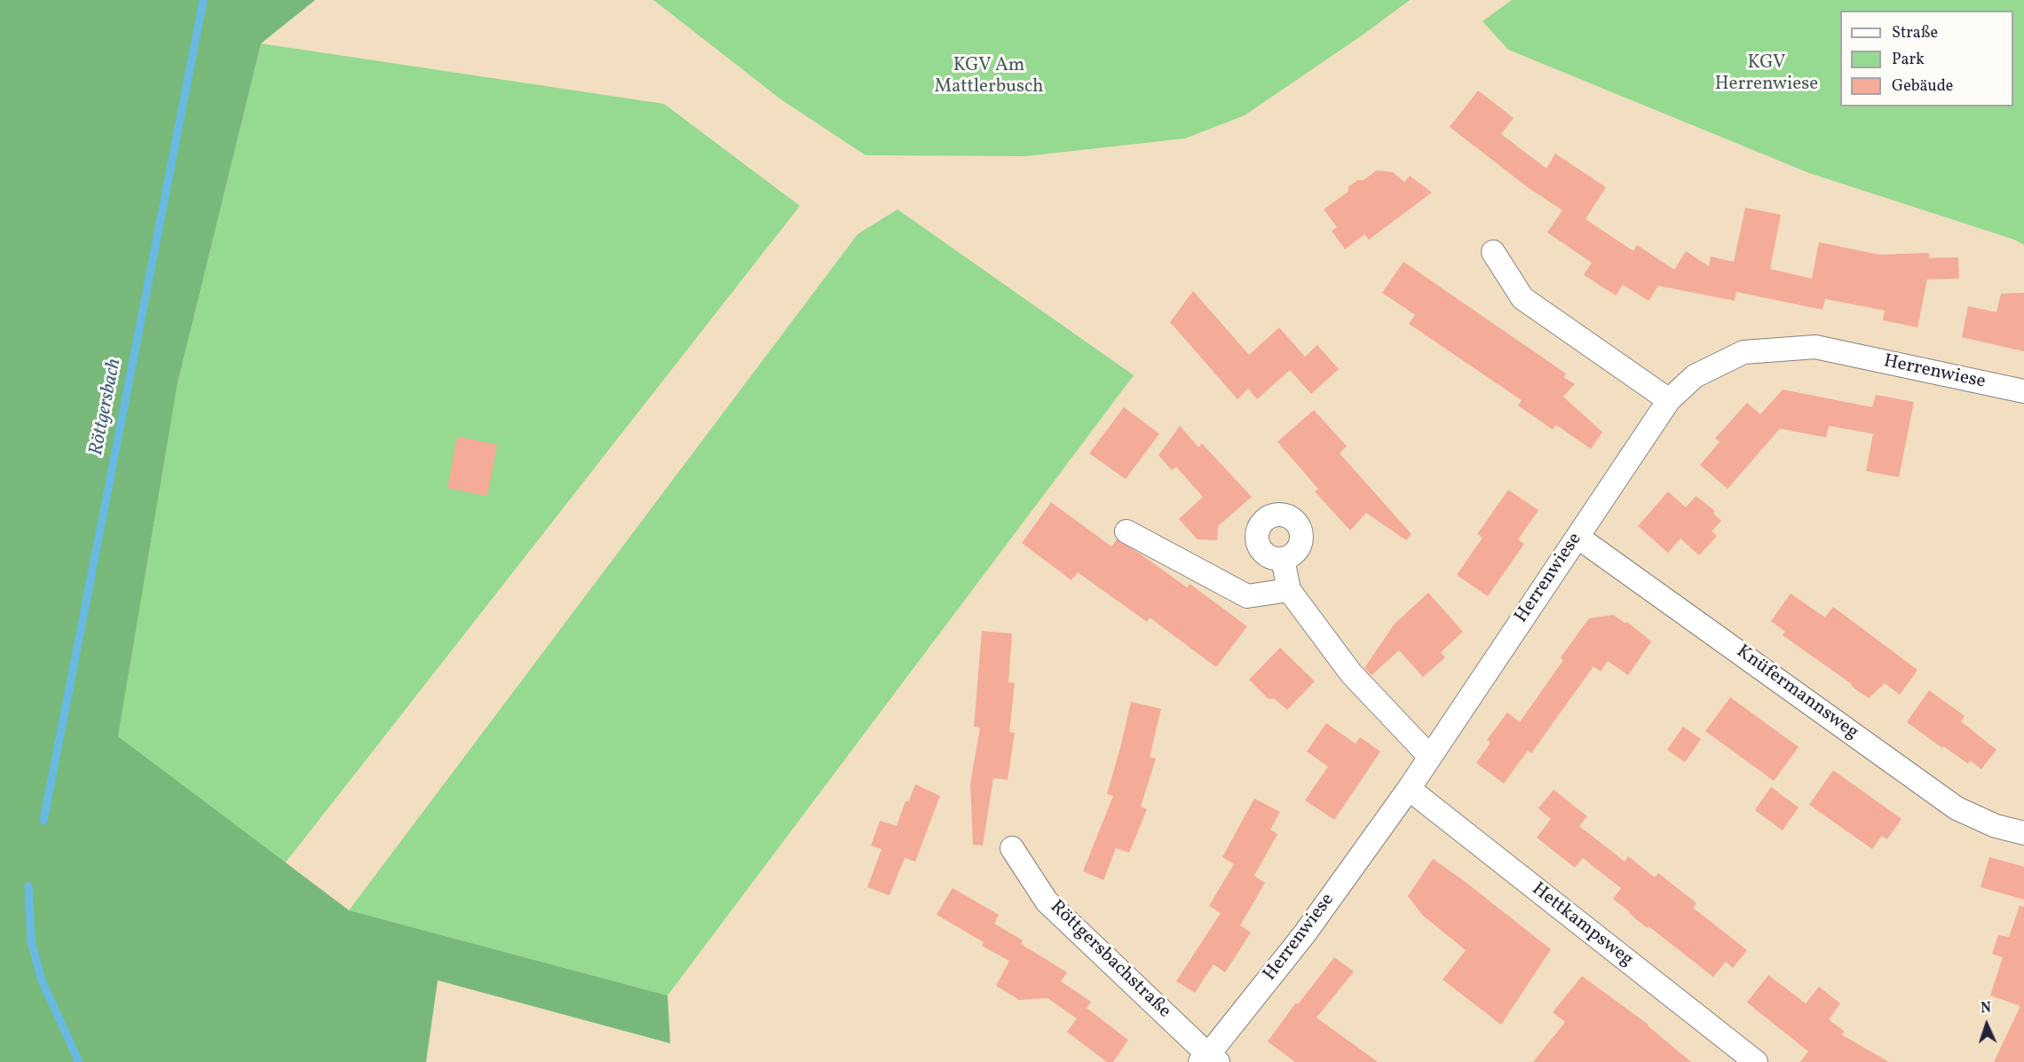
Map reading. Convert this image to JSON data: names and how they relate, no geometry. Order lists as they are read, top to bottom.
{
  "streets": {
    "street": [
      "Herrenwiese",
      "Knüfermannsweg",
      "Hettkampsweg",
      "Röttgersbachstraße"
    ]
  },
  "crossings": [
    ["Herrenwiese", "Knüfermannsweg"],
    ["Herrenwiese", "Hettkampsweg"],
    ["Herrenwiese", "Röttgersbachstraße"]
  ],
  "water": ["Röttgersbach"],
  "parks": ["KGV Herrenwiese", "KGV Am Mattlerbusch"],
  "legend": ["Straße", "Park", "Gebäude"],
  "north": "top"
}
